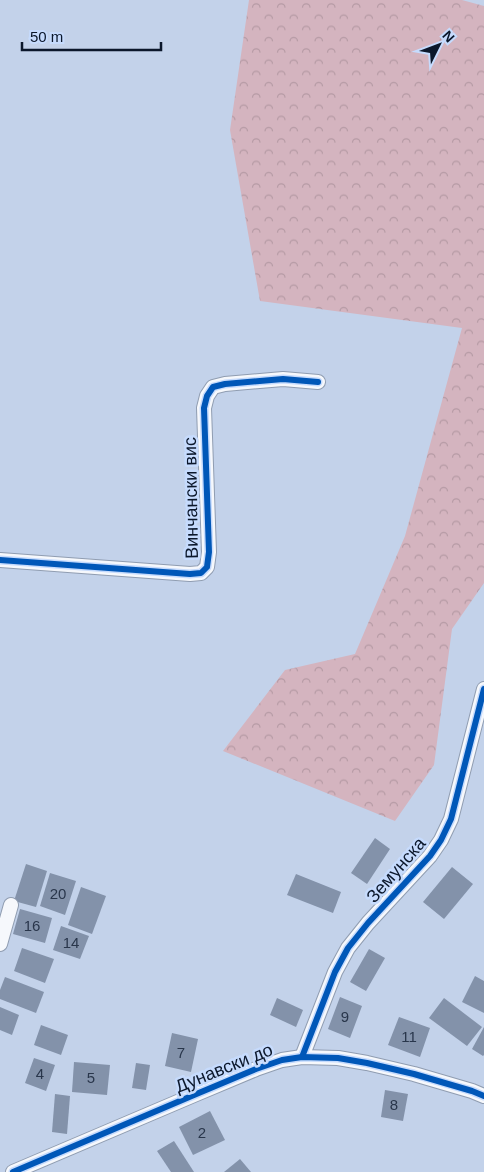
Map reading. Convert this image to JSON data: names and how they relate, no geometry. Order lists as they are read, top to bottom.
{
  "streets": {
    "street": ["Винчански вис", "Земунска", "Дунавски до"]
  },
  "crossings": [
    ["Земунска", "Дунавски до"]
  ],
  "house_numbers": [
    "20",
    "16",
    "14",
    "9",
    "11",
    "7",
    "4",
    "5",
    "8",
    "2"
  ],
  "scale_bar": "50 m",
  "north": "top right"
}
